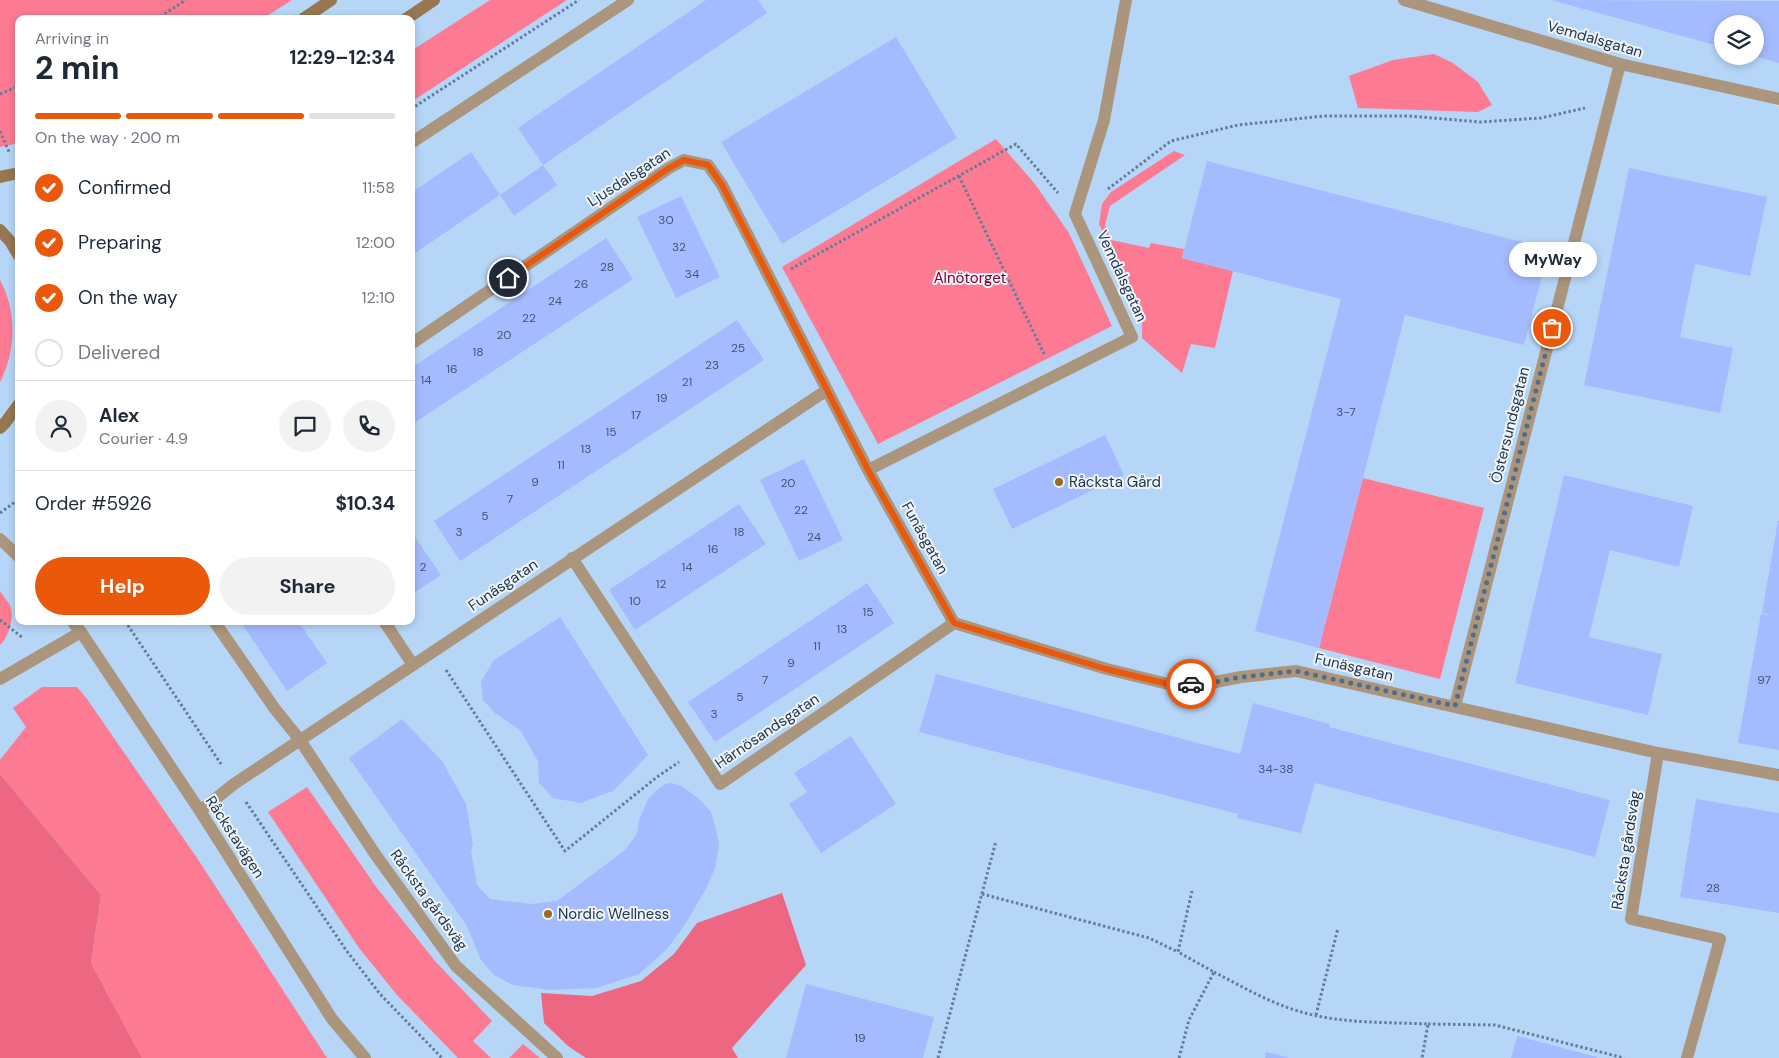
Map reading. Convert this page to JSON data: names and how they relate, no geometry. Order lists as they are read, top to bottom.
{
  "streets": {
    "street": [
      "Vemdalsgatan",
      "Ljusdalsgatan",
      "Östersundsgatan",
      "Funäsgatan",
      "Härnösandsgatan",
      "Råckstavägen",
      "Råcksta gårdsväg"
    ]
  },
  "crossings": [
    ["Vemdalsgatan", "Östersundsgatan"],
    ["Vemdalsgatan", "Funäsgatan"],
    ["Ljusdalsgatan", "Funäsgatan"],
    ["Östersundsgatan", "Funäsgatan"],
    ["Funäsgatan", "Härnösandsgatan"],
    ["Funäsgatan", "Råckstavägen"],
    ["Funäsgatan", "Råcksta gårdsväg"]
  ],
  "parks": ["Alnötorget"],
  "places": ["MyWay", "Råcksta Gård", "Nordic Wellness"],
  "house_numbers": [
    "30",
    "32",
    "28",
    "34",
    "26",
    "24",
    "22",
    "20",
    "25",
    "18",
    "23",
    "16",
    "14",
    "21",
    "19",
    "3-7",
    "17",
    "15",
    "13",
    "11",
    "9",
    "20",
    "7",
    "22",
    "5",
    "3",
    "18",
    "24",
    "16",
    "2",
    "14",
    "12",
    "10",
    "15",
    "13",
    "11",
    "9",
    "7",
    "97",
    "5",
    "3",
    "34-38",
    "28",
    "19"
  ],
  "page": {
    "heading": ["2 min", "Arriving in", "12:29–12:34"],
    "panel": [
      "Alex",
      "Courier · 4.9",
      "Order #5926",
      "$10.34"
    ],
    "bar": "On the way · 200 m",
    "list": [
      ["Confirmed", "11:58"],
      ["Preparing", "12:00"],
      ["On the way", "12:10"],
      "Delivered"
    ],
    "bubble": "MyWay",
    "buttons": ["Help", "Share"]
  }
}
